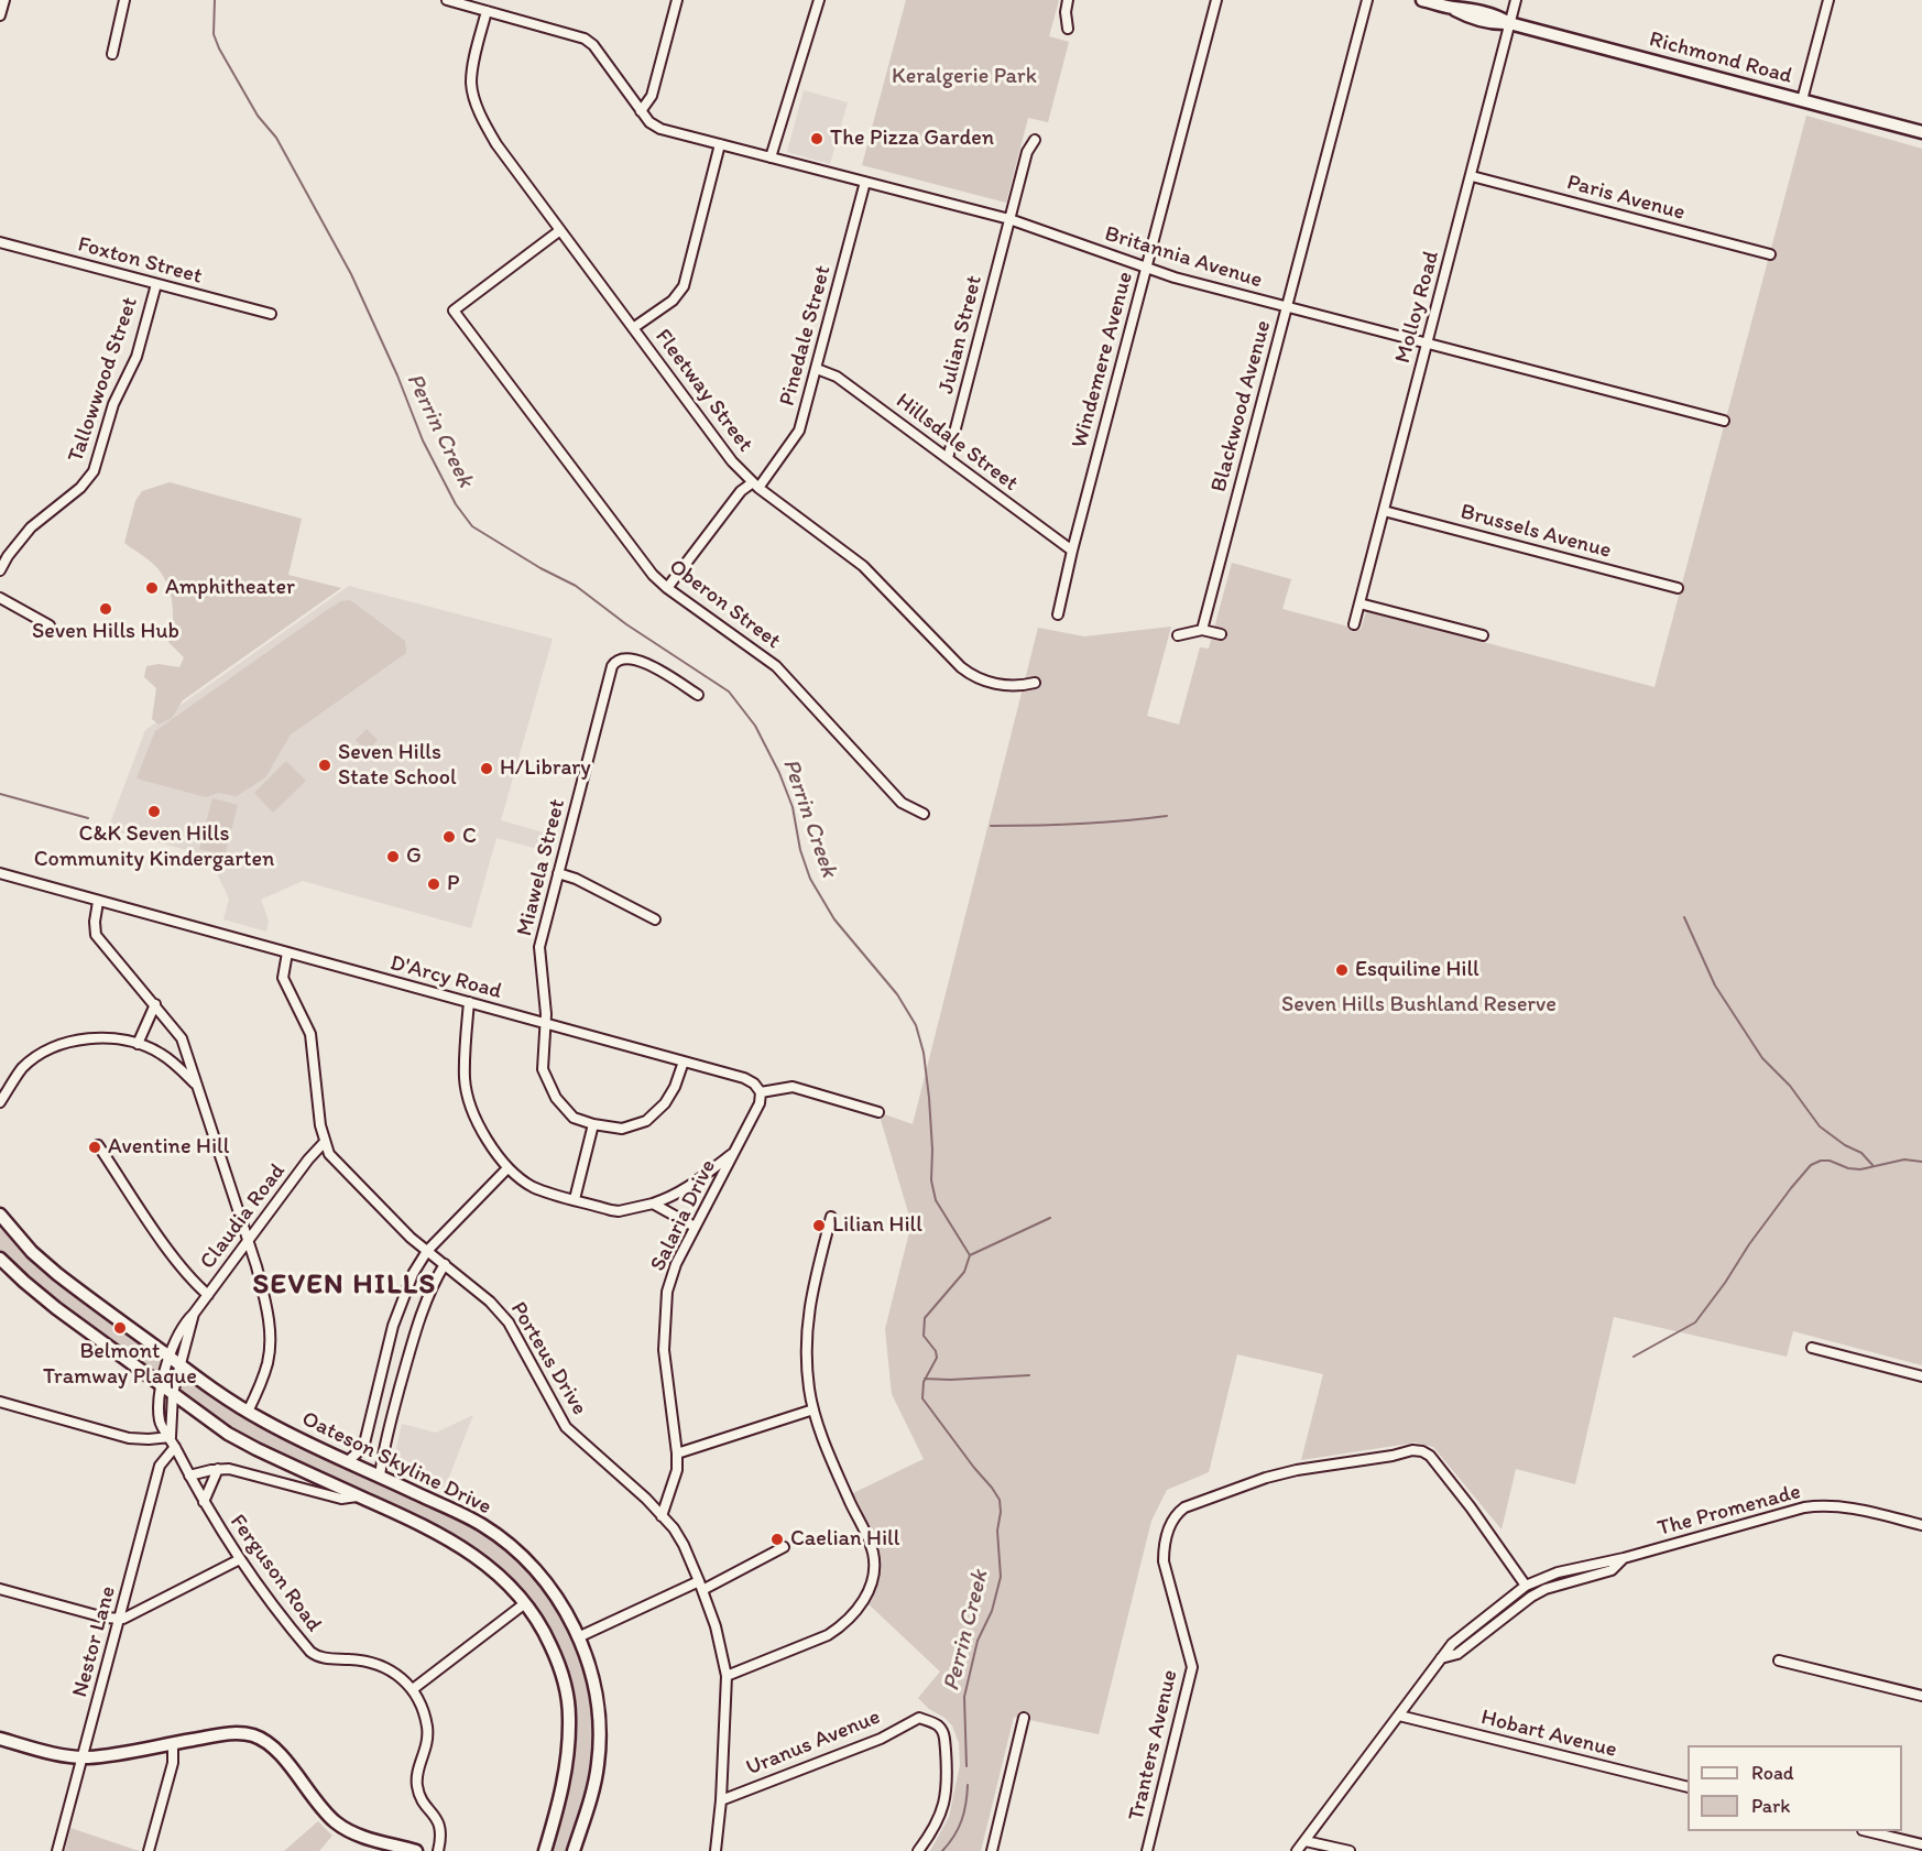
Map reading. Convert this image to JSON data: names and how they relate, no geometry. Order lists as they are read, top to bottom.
{
  "streets": {
    "main road": ["Richmond Road", "Oateson Skyline Drive"],
    "street": [
      "Paris Avenue",
      "Britannia Avenue",
      "Foxton Street",
      "Molloy Road",
      "Julian Street",
      "Pinedale Street",
      "Windemere Avenue",
      "Tallowwood Street",
      "Fleetway Street",
      "Blackwood Avenue",
      "Hillsdale Street",
      "Brussels Avenue",
      "Oberon Street",
      "Miawela Street",
      "D'Arcy Road",
      "Salaria Drive",
      "Claudia Road",
      "Porteus Drive",
      "The Promenade",
      "Ferguson Road",
      "Nestor Lane",
      "Hobart Avenue",
      "Uranus Avenue",
      "Tranters Avenue"
    ]
  },
  "crossings": [
    ["Richmond Road", "Molloy Road"],
    ["Paris Avenue", "Molloy Road"],
    ["Britannia Avenue", "Molloy Road"],
    ["Britannia Avenue", "Julian Street"],
    ["Britannia Avenue", "Pinedale Street"],
    ["Britannia Avenue", "Windemere Avenue"],
    ["Britannia Avenue", "Fleetway Street"],
    ["Britannia Avenue", "Blackwood Avenue"],
    ["Foxton Street", "Tallowwood Street"],
    ["Molloy Road", "Brussels Avenue"],
    ["Julian Street", "Hillsdale Street"],
    ["Pinedale Street", "Fleetway Street"],
    ["Pinedale Street", "Hillsdale Street"],
    ["Pinedale Street", "Oberon Street"],
    ["Windemere Avenue", "Hillsdale Street"],
    ["Fleetway Street", "Oberon Street"],
    ["Miawela Street", "D'Arcy Road"],
    ["D'Arcy Road", "Salaria Drive"],
    ["D'Arcy Road", "Porteus Drive"],
    ["Salaria Drive", "Porteus Drive"],
    ["Claudia Road", "Porteus Drive"],
    ["Claudia Road", "Oateson Skyline Drive"],
    ["Claudia Road", "Ferguson Road"],
    ["Porteus Drive", "Uranus Avenue"],
    ["Oateson Skyline Drive", "Ferguson Road"],
    ["The Promenade", "Hobart Avenue"],
    ["The Promenade", "Tranters Avenue"],
    ["Ferguson Road", "Nestor Lane"]
  ],
  "districts": ["SEVEN HILLS"],
  "water": ["Perrin Creek"],
  "parks": ["Keralgerie Park", "Seven Hills Bushland Reserve"],
  "places": [
    "The Pizza Garden",
    "Amphitheater",
    "Seven Hills Hub",
    "Seven Hills State School",
    "H/Library",
    "C&K Seven Hills Community Kindergarten",
    "C",
    "G",
    "P",
    "Esquiline Hill",
    "Aventine Hill",
    "Lilian Hill",
    "Belmont Tramway Plaque",
    "Caelian Hill"
  ],
  "legend": ["Road", "Park"]
}
